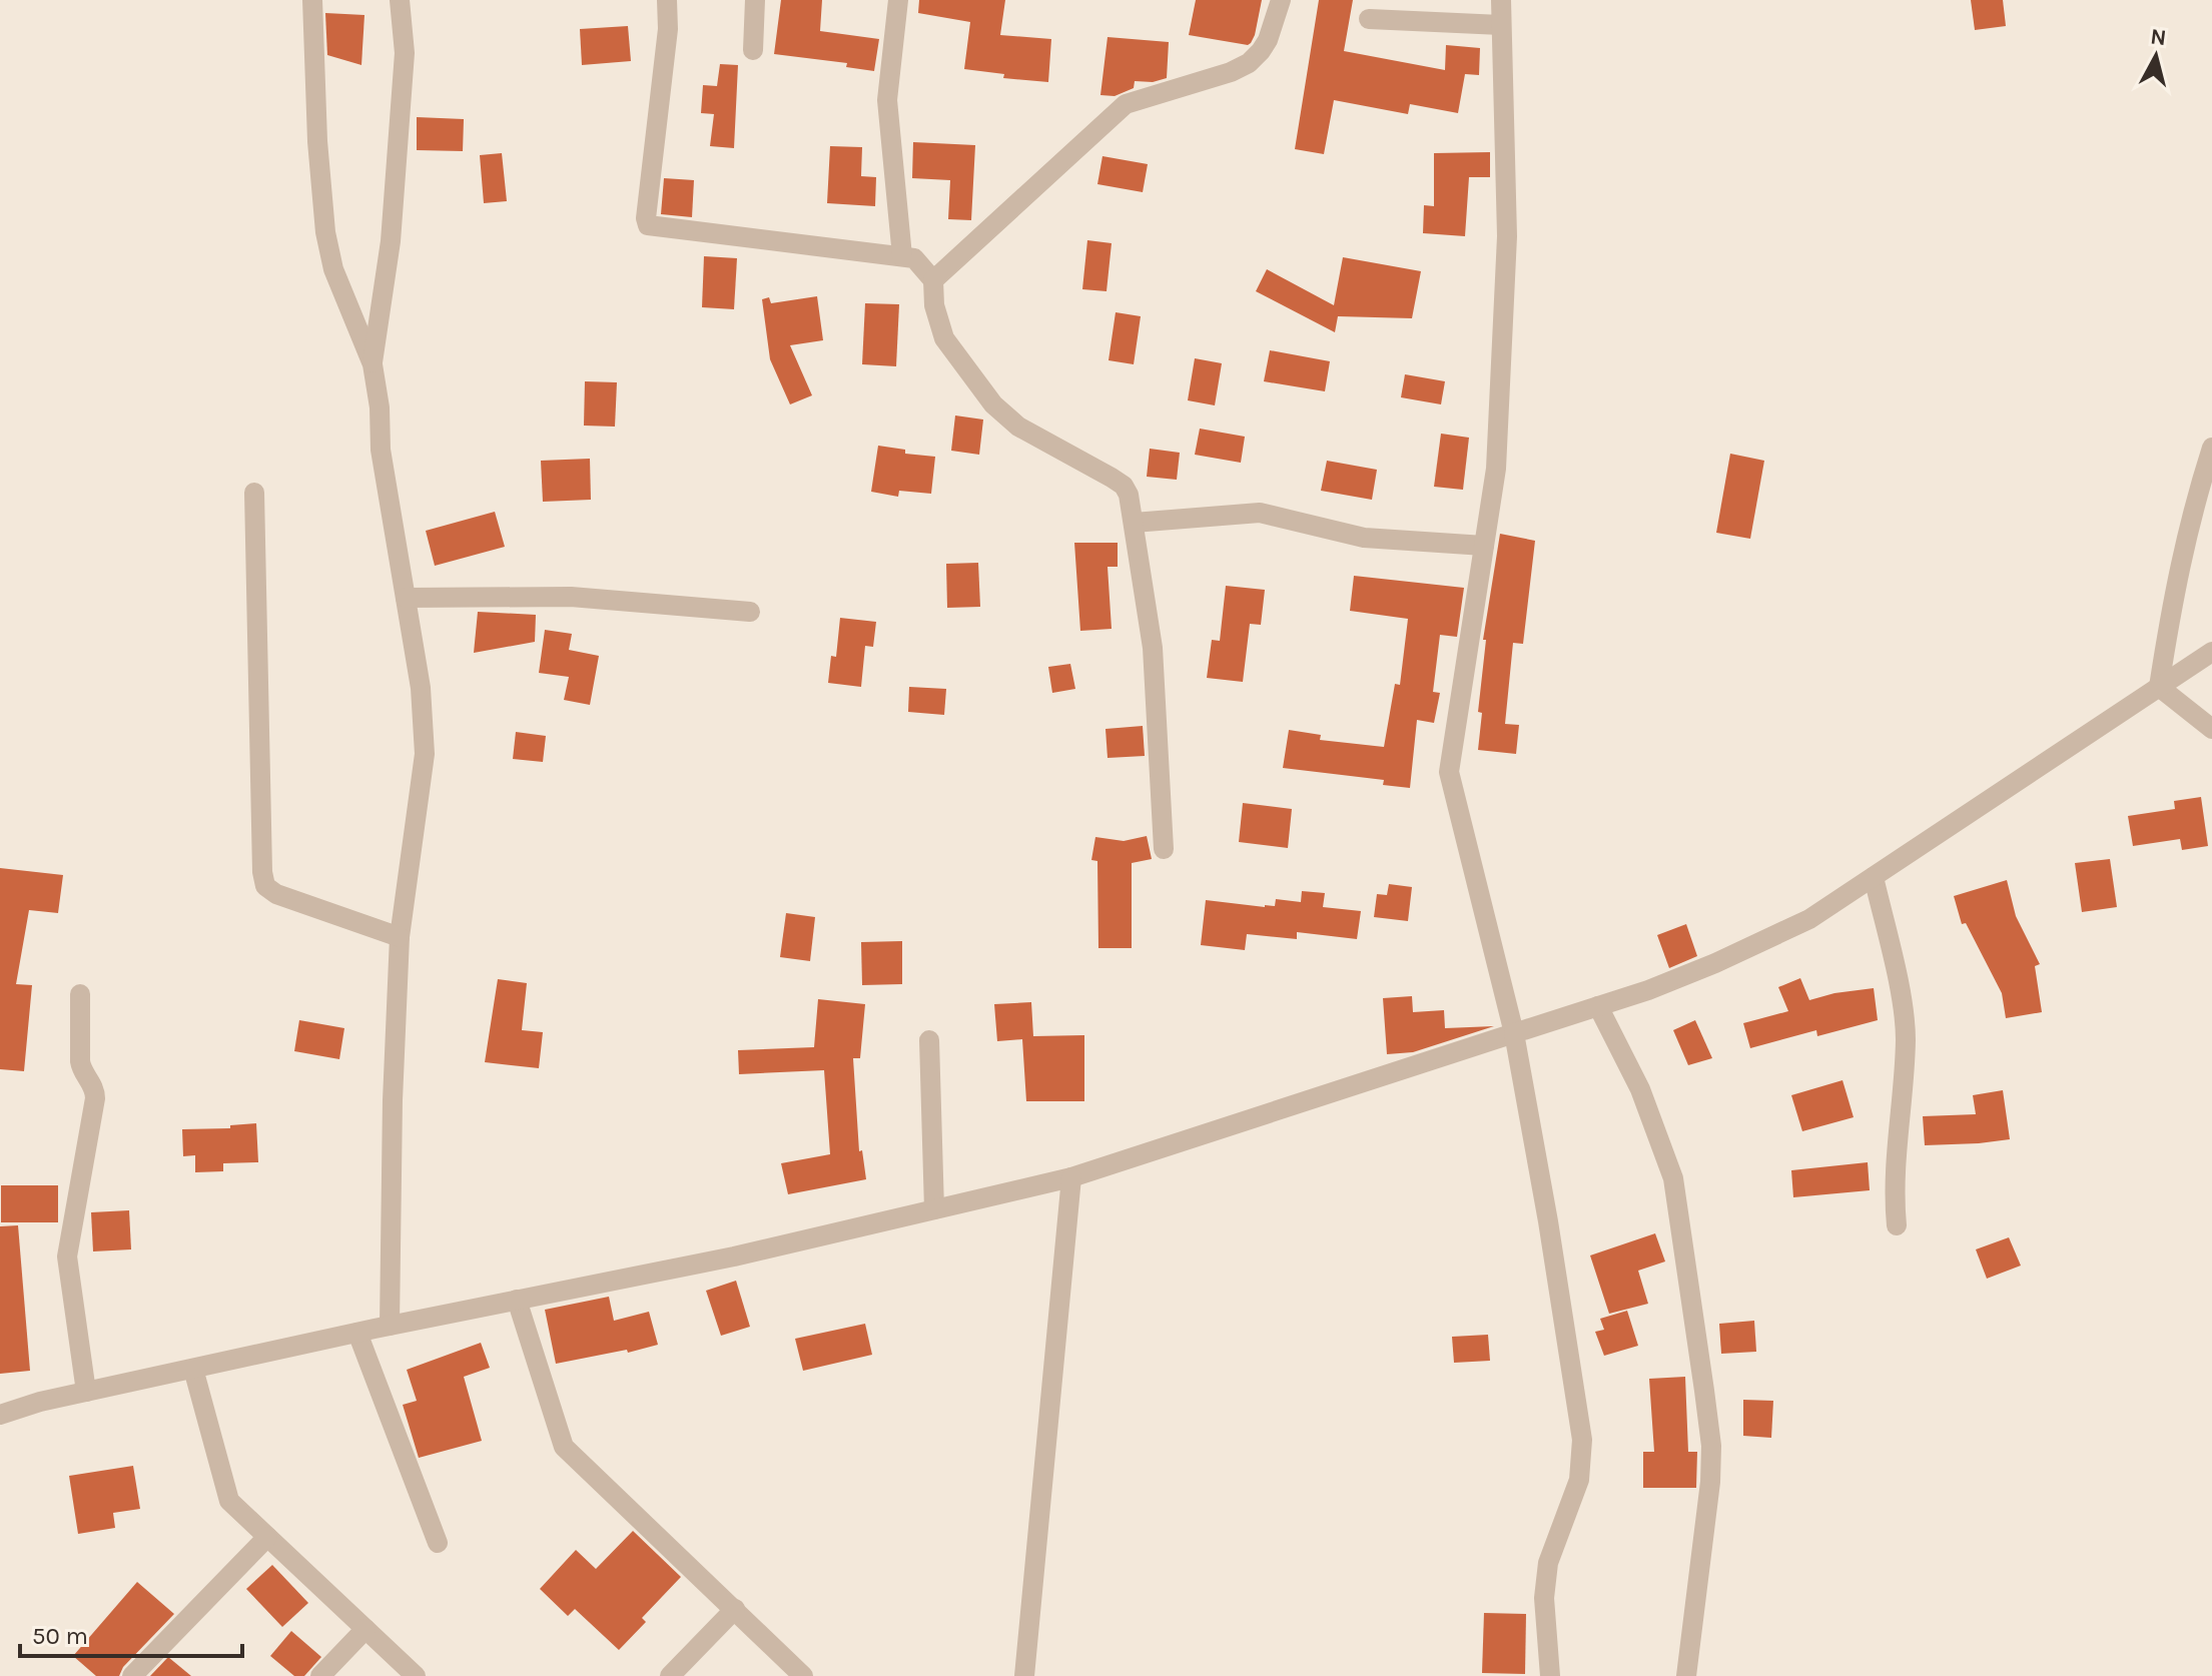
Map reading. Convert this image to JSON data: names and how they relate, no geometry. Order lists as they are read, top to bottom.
{
  "scale_bar": "50 m",
  "north": "top"
}
